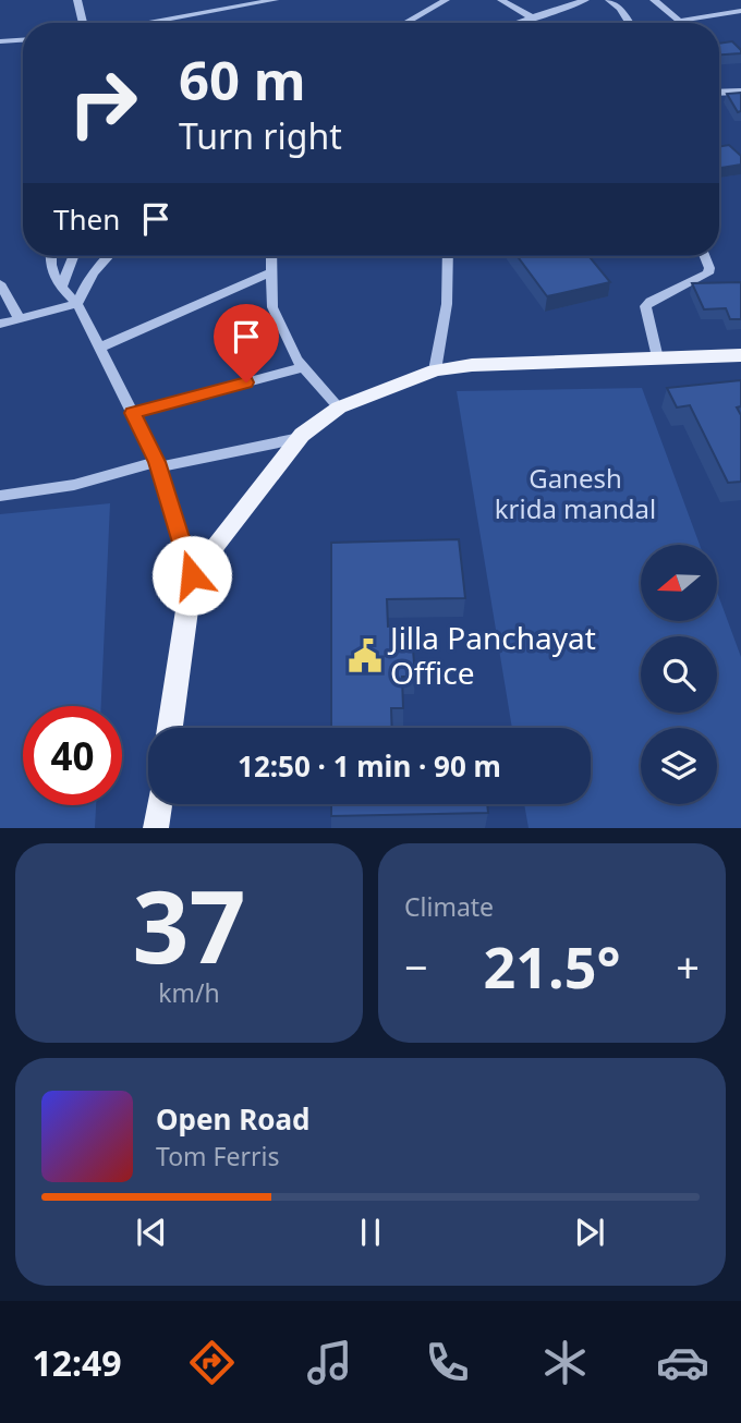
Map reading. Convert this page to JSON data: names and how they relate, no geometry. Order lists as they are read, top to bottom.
{
  "parks": ["Ganesh krida mandal"],
  "places": {
    "public building": ["Jilla Panchayat Office"]
  },
  "north": "left",
  "page": {
    "turn": ["60 m", "Turn right"],
    "then": "Then",
    "limit": "40",
    "trip": "12:50 · 1 min · 90 m",
    "tile": [
      ["37", "km/h"],
      "Climate"
    ],
    "heat": ["−", "21.5°", "+"],
    "song": ["Open Road", "Tom Ferris"],
    "tabs": "12:49"
  }
}
